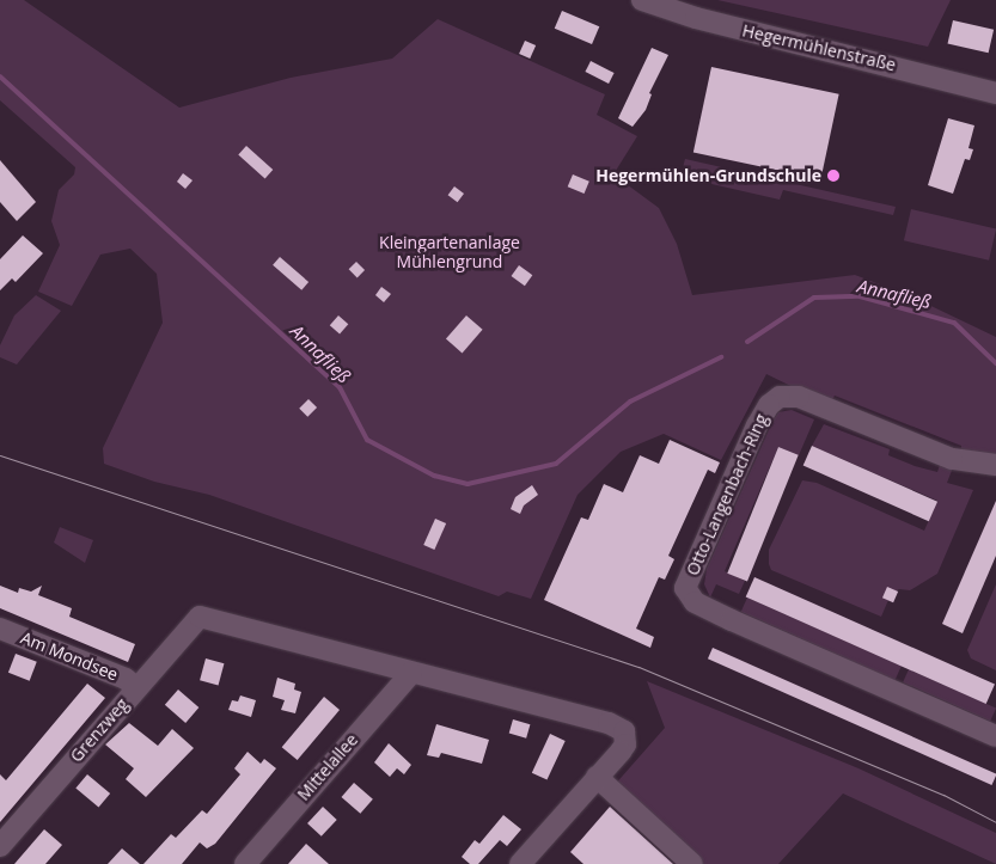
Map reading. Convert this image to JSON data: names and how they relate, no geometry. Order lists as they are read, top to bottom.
{
  "streets": {
    "street": [
      "Hegermühlenstraße",
      "Otto-Langenbach-Ring",
      "Am Mondsee",
      "Grenzweg",
      "Mittelallee"
    ]
  },
  "crossings": [
    ["Am Mondsee", "Grenzweg"],
    ["Grenzweg", "Mittelallee"]
  ],
  "water": ["Annafließ"],
  "parks": ["Kleingartenanlage Mühlengrund"],
  "places": ["Hegermühlen-Grundschule"]
}
